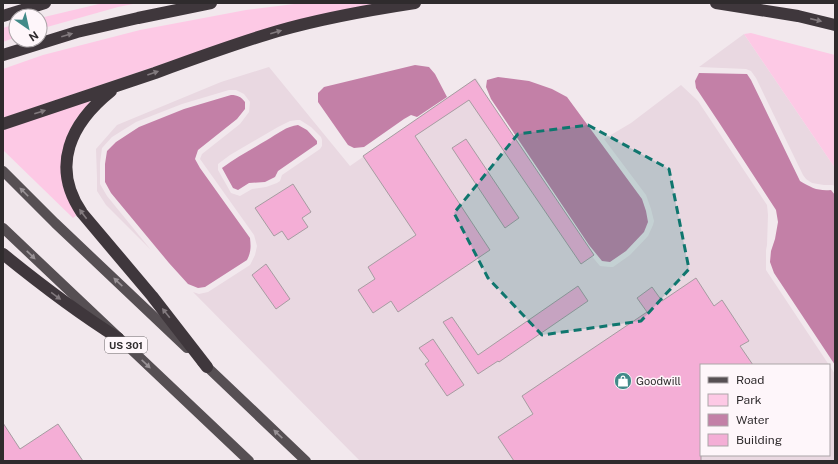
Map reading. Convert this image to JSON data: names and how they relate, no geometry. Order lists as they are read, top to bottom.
{
  "streets": {
    "main road": ["US 301"]
  },
  "places": {
    "shop": ["Goodwill"]
  },
  "legend": [
    "Road",
    "Park",
    "Water",
    "Building"
  ],
  "north": "bottom right"
}
